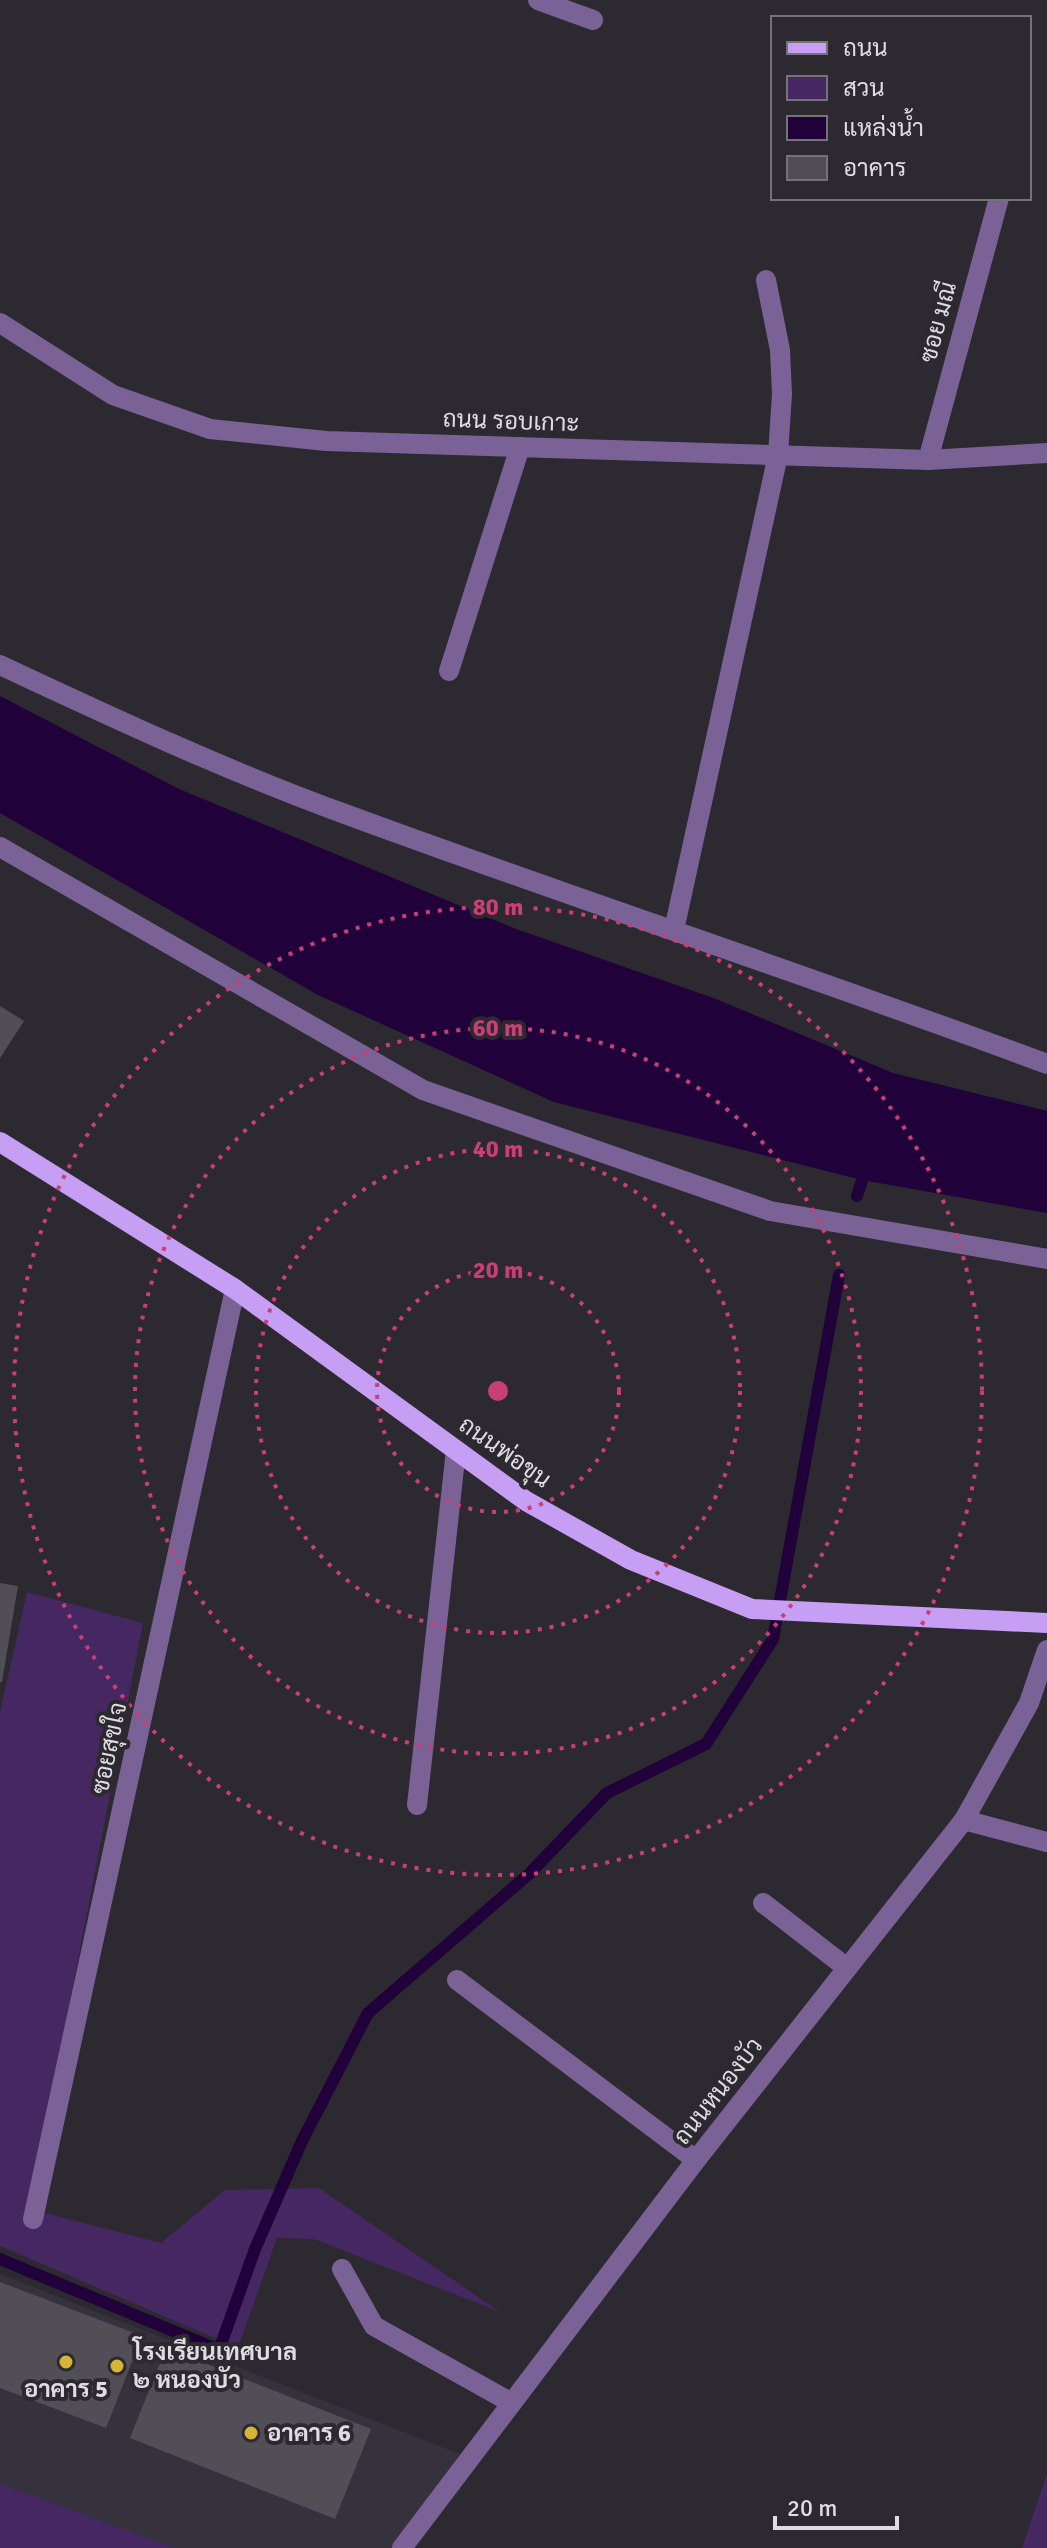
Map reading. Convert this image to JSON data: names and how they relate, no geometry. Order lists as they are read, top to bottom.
{
  "streets": {
    "main road": ["ถนนพ่อขุน"],
    "street": [
      "ซอย มณี",
      "ถนน รอบเกาะ",
      "ซอยสุขใจ",
      "ถนนหนองบัว"
    ]
  },
  "crossings": [
    ["ซอย มณี", "ถนน รอบเกาะ"],
    ["ถนนพ่อขุน", "ซอยสุขใจ"]
  ],
  "places": ["อาคาร 5", "โรงเรียนเทศบาล ๒ หนองบัว", "อาคาร 6"],
  "legend": [
    "ถนน",
    "สวน",
    "แหล่งน้ำ",
    "อาคาร"
  ],
  "scale_bar": "20 m",
  "rings": [
    "80 m",
    "60 m",
    "40 m",
    "20 m"
  ]
}
